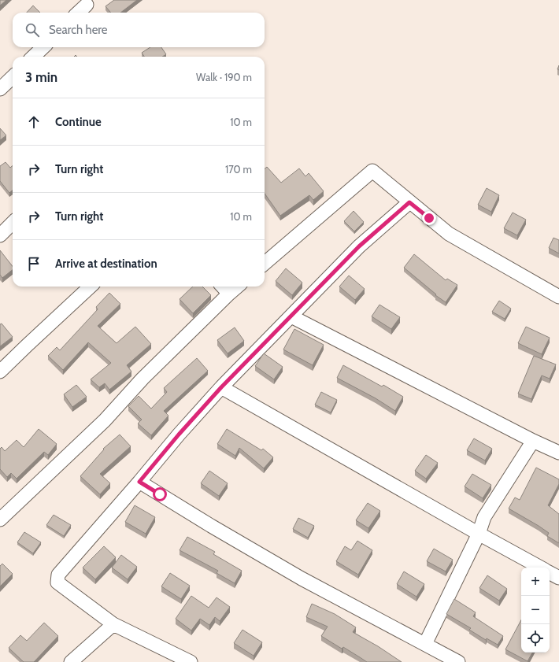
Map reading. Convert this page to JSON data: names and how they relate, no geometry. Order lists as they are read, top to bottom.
{
  "page": {
    "search": "Search here",
    "heading": ["3 min", "Walk · 190 m"],
    "list": [
      ["Continue", "10 m"],
      ["Turn right", "170 m"],
      ["Turn right", "10 m"],
      "Arrive at destination"
    ],
    "map_buttons": ["+", "−"]
  }
}
